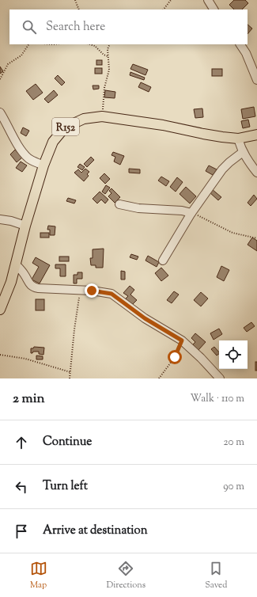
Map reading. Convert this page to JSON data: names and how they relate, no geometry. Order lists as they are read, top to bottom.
{
  "streets": {
    "main road": ["R152"]
  },
  "page": {
    "search": "Search here",
    "heading": ["2 min", "Walk · 110 m"],
    "list": [
      ["Continue", "20 m"],
      ["Turn left", "90 m"],
      "Arrive at destination"
    ],
    "nav": ["Map", "Directions", "Saved"]
  }
}
